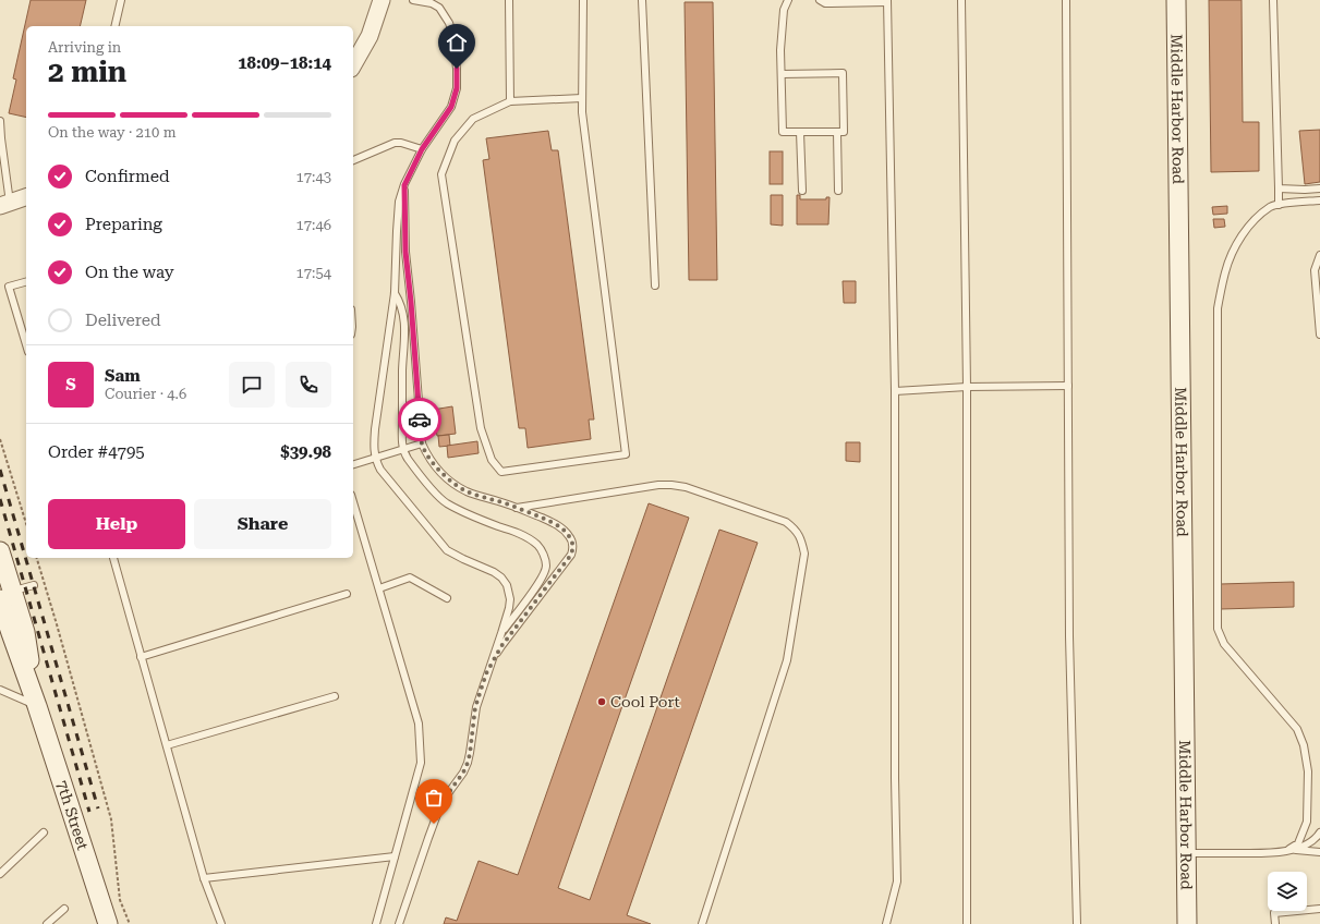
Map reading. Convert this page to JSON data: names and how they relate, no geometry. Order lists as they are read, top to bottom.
{
  "streets": {
    "main road": ["Middle Harbor Road", "7th Street"]
  },
  "places": ["Cool Port"],
  "page": {
    "heading": ["2 min", "Arriving in", "18:09–18:14"],
    "panel": [
      "Sam",
      "Courier · 4.6",
      "Order #4795",
      "$39.98"
    ],
    "bar": "On the way · 210 m",
    "list": [
      ["Confirmed", "17:43"],
      ["Preparing", "17:46"],
      ["On the way", "17:54"],
      "Delivered"
    ],
    "round": "S",
    "buttons": ["Help", "Share"]
  }
}
